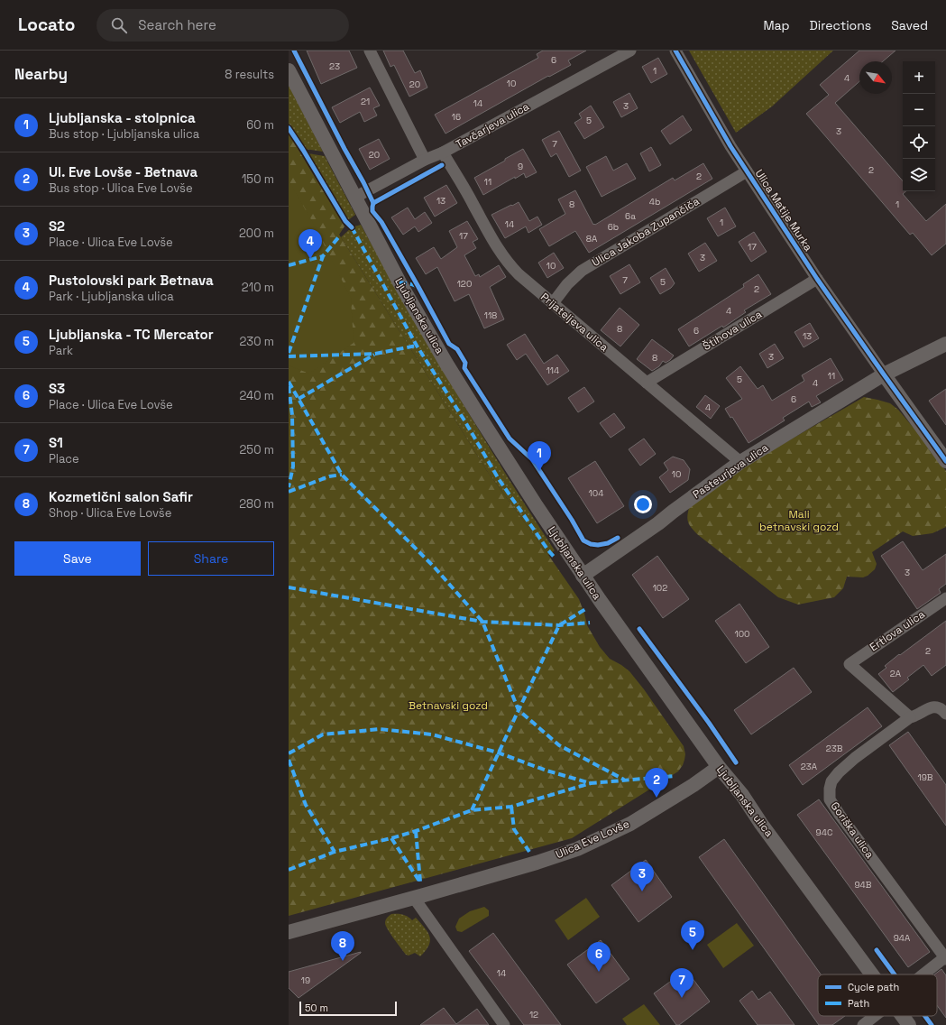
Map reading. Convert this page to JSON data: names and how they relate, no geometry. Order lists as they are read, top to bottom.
{
  "streets": {
    "street": [
      "Tavčarjeva ulica",
      "Ulica Matije Murka",
      "Ulica Jakoba Zupančiča",
      "Ljubljanska ulica",
      "Prijateljeva ulica",
      "Štihova ulica",
      "Pasteurjeva ulica",
      "Ertlova ulica",
      "Goriška ulica",
      "Ulica Eve Lovše"
    ]
  },
  "crossings": [
    ["Tavčarjeva ulica", "Ljubljanska ulica"],
    ["Tavčarjeva ulica", "Prijateljeva ulica"],
    ["Ulica Matije Murka", "Ulica Jakoba Zupančiča"],
    ["Ulica Matije Murka", "Štihova ulica"],
    ["Ulica Matije Murka", "Pasteurjeva ulica"],
    ["Ulica Jakoba Zupančiča", "Prijateljeva ulica"],
    ["Ljubljanska ulica", "Pasteurjeva ulica"],
    ["Ljubljanska ulica", "Ulica Eve Lovše"],
    ["Prijateljeva ulica", "Štihova ulica"],
    ["Prijateljeva ulica", "Pasteurjeva ulica"],
    ["Ertlova ulica", "Goriška ulica"]
  ],
  "parks": ["Mali betnavski gozd", "Betnavski gozd"],
  "house_numbers": [
    "6",
    "23",
    "1",
    "4",
    "10",
    "20",
    "21",
    "14",
    "3",
    "16",
    "5",
    "3",
    "7",
    "20",
    "9",
    "2",
    "2",
    "11",
    "13",
    "4b",
    "8",
    "1",
    "6a",
    "1",
    "14",
    "6b",
    "17",
    "8A",
    "17",
    "3",
    "10",
    "7",
    "5",
    "120",
    "2",
    "4",
    "118",
    "8",
    "6",
    "13",
    "3",
    "8",
    "114",
    "11",
    "5",
    "4",
    "6",
    "4",
    "10",
    "104",
    "3",
    "102",
    "100",
    "2",
    "2A",
    "23B",
    "23A",
    "19B",
    "94C",
    "94B",
    "94A",
    "14",
    "19",
    "12"
  ],
  "legend": ["Cycle path", "Path"],
  "scale_bar": "50 m",
  "north": "bottom right",
  "page": {
    "header": "Locato",
    "search": "Search here",
    "nav": ["Map", "Directions", "Saved"],
    "heading": ["Nearby", "8 results"],
    "map_buttons": ["+", "−"],
    "list": [
      {
        "mark": "1",
        "name": "Ljubljanska - stolpnica",
        "note": "Bus stop · Ljubljanska ulica",
        "value": "60 m"
      },
      {
        "mark": "2",
        "name": "Ul. Eve Lovše - Betnava",
        "note": "Bus stop · Ulica Eve Lovše",
        "value": "150 m"
      },
      {
        "mark": "3",
        "name": "S2",
        "note": "Place · Ulica Eve Lovše",
        "value": "200 m"
      },
      {
        "mark": "4",
        "name": "Pustolovski park Betnava",
        "note": "Park · Ljubljanska ulica",
        "value": "210 m"
      },
      {
        "mark": "5",
        "name": "Ljubljanska - TC Mercator",
        "note": "Park",
        "value": "230 m"
      },
      {
        "mark": "6",
        "name": "S3",
        "note": "Place · Ulica Eve Lovše",
        "value": "240 m"
      },
      {
        "mark": "7",
        "name": "S1",
        "note": "Place",
        "value": "250 m"
      },
      {
        "mark": "8",
        "name": "Kozmetični salon Safir",
        "note": "Shop · Ulica Eve Lovše",
        "value": "280 m"
      }
    ],
    "pins": [
      "4",
      "1",
      "2",
      "3",
      "5",
      "8",
      "6",
      "7"
    ],
    "buttons": ["Save", "Share"],
    "scale": "50 m"
  }
}
